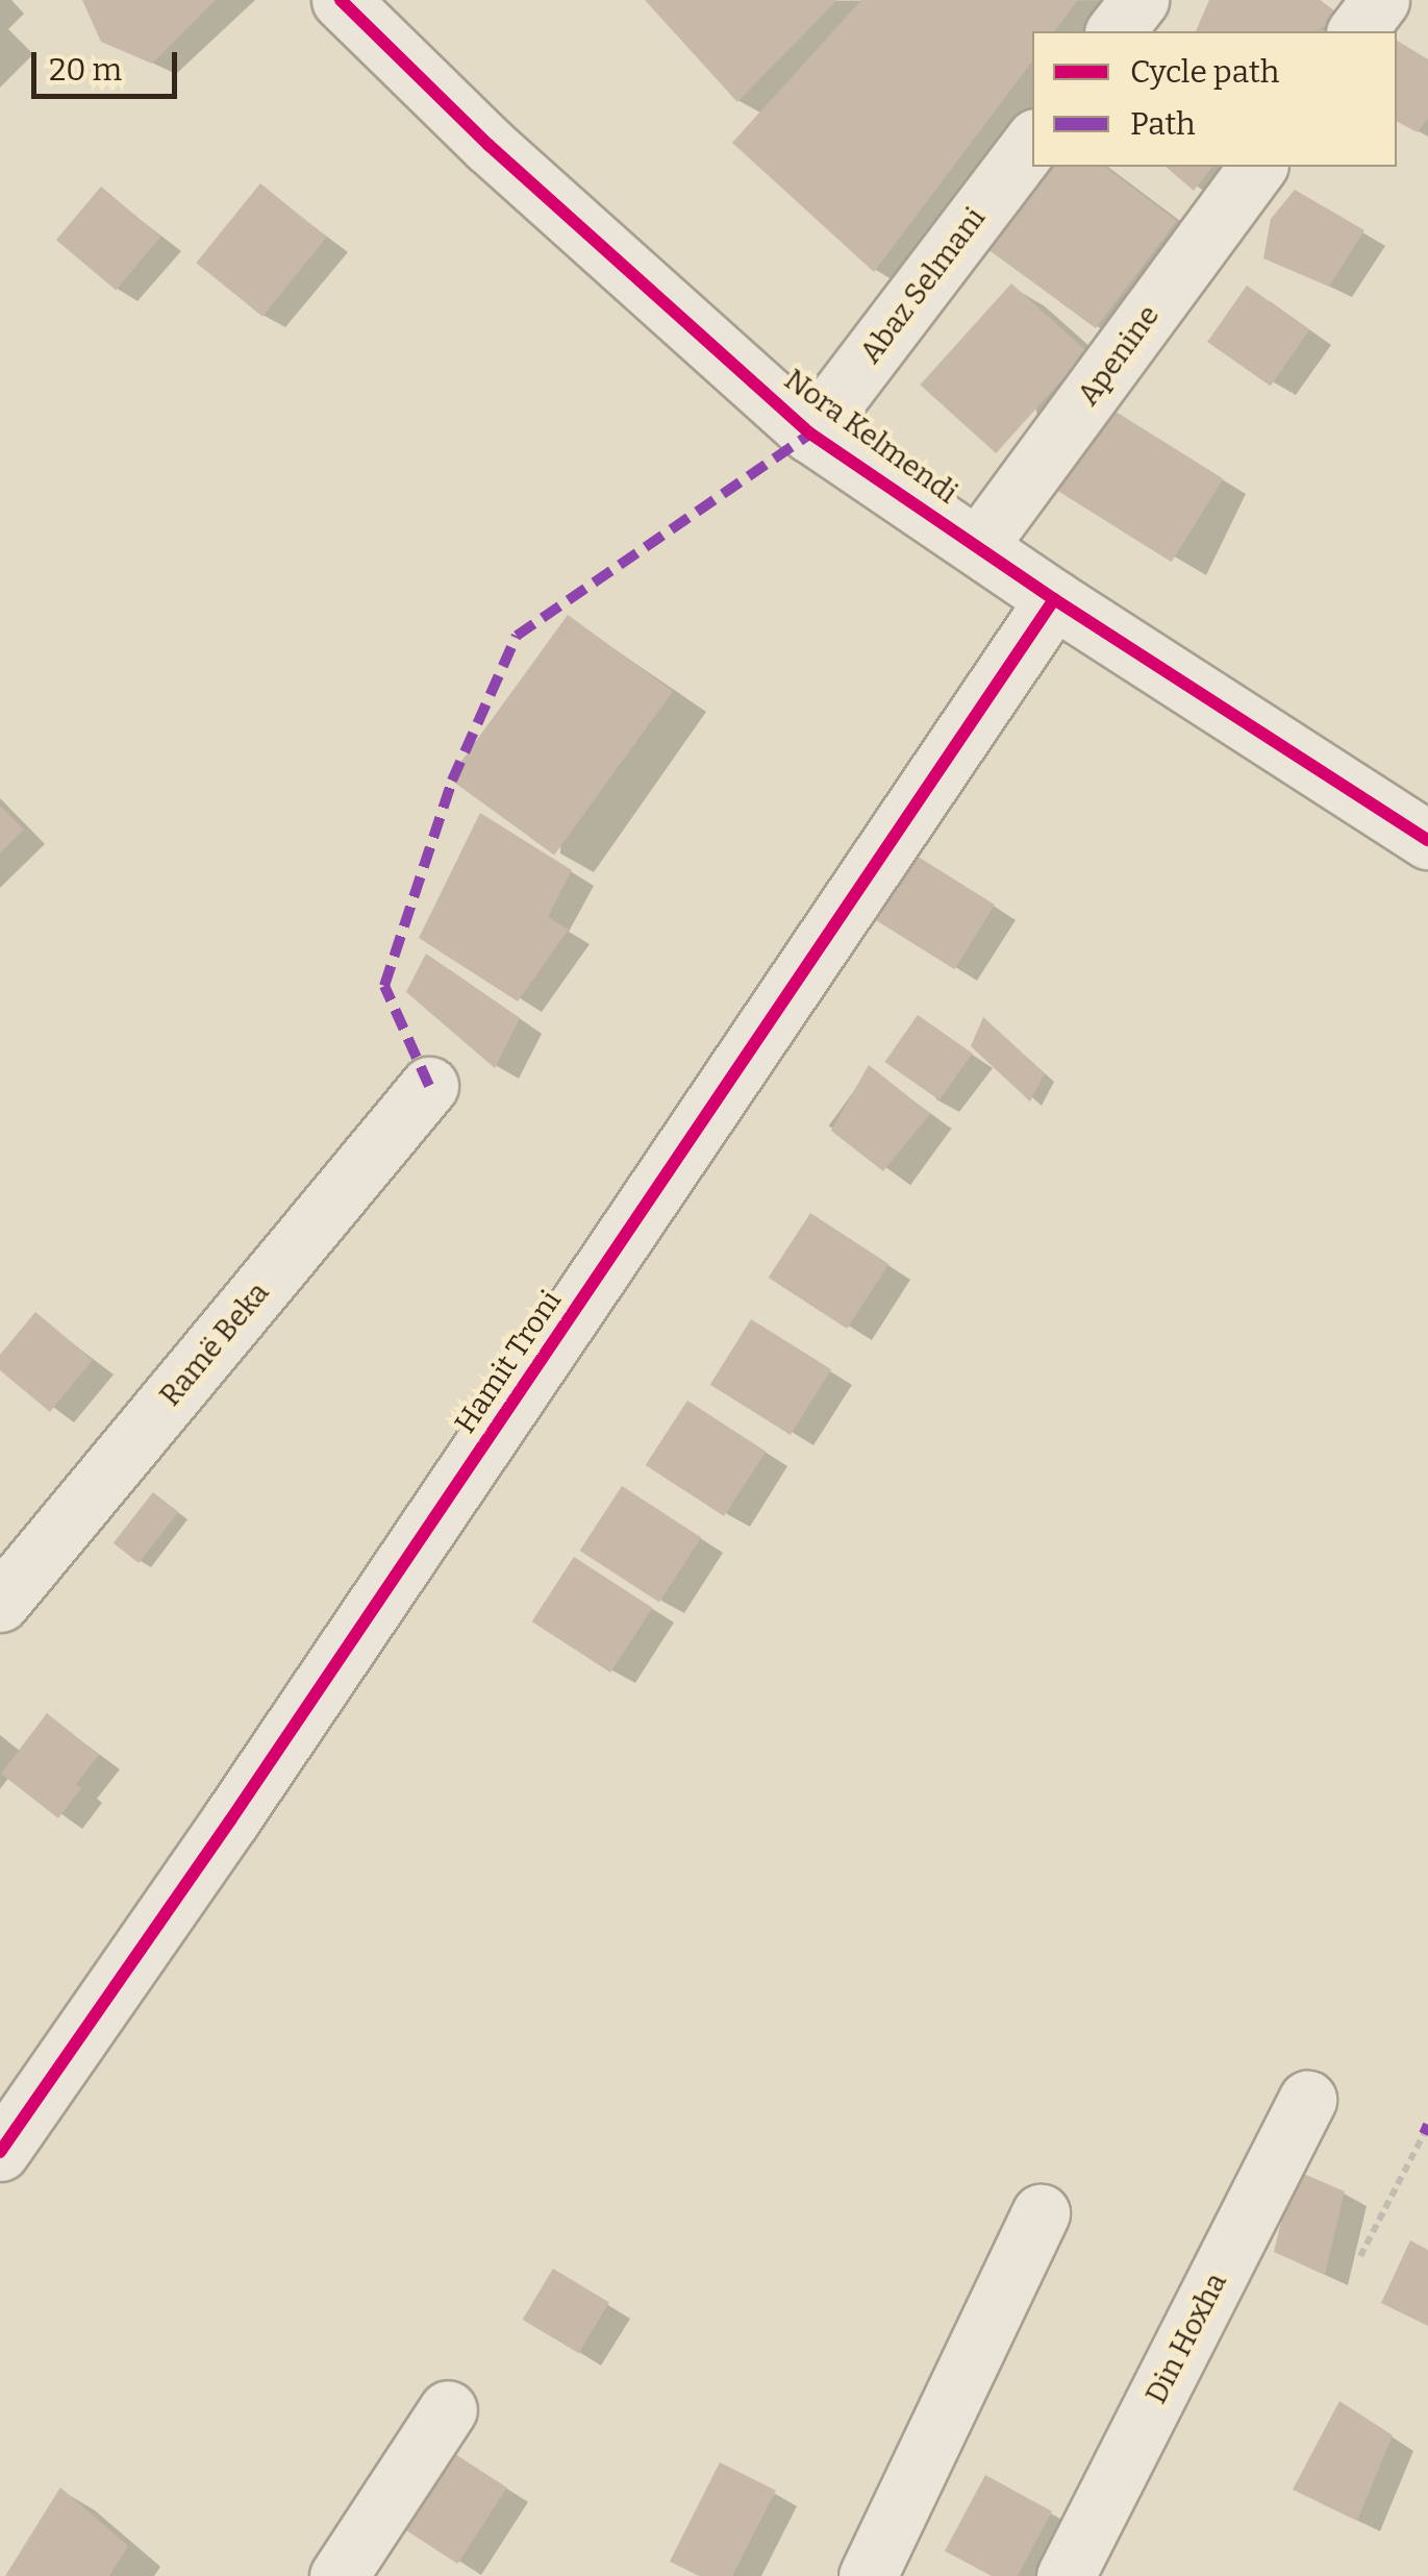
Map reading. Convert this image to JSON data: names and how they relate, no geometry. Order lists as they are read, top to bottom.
{
  "streets": {
    "street": [
      "Abaz Selmani",
      "Apenine",
      "Nora Kelmendi",
      "Ramë Beka",
      "Hamit Troni",
      "Din Hoxha"
    ]
  },
  "crossings": [
    ["Abaz Selmani", "Nora Kelmendi"],
    ["Apenine", "Nora Kelmendi"],
    ["Nora Kelmendi", "Hamit Troni"]
  ],
  "legend": ["Cycle path", "Path"],
  "scale_bar": "20 m"
}
